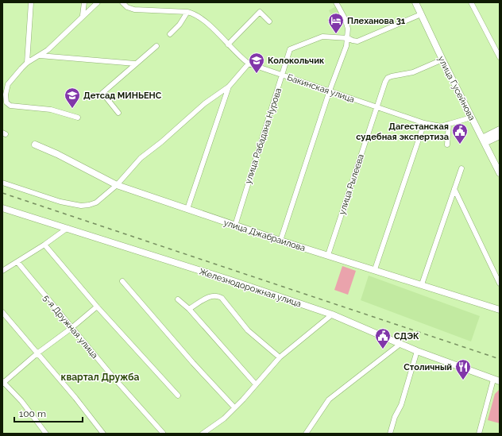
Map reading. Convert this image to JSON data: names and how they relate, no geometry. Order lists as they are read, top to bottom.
{
  "streets": {
    "street": [
      "Бакинская улица",
      "улица Гусейнова",
      "улица Рабадана Нурова",
      "улица Рылеева",
      "улица Джабраилова",
      "Железнодорожная улица",
      "5-я Дружная улица"
    ]
  },
  "crossings": [
    ["Бакинская улица", "улица Гусейнова"],
    ["Бакинская улица", "улица Рабадана Нурова"],
    ["Бакинская улица", "улица Рылеева"],
    ["улица Гусейнова", "улица Рылеева"],
    ["улица Рабадана Нурова", "улица Джабраилова"],
    ["улица Рылеева", "улица Джабраилова"]
  ],
  "districts": ["квартал Дружба"],
  "places": {
    "hotel": ["Плеханова 31"],
    "school or university": ["Колокольчик", "Детсад МИНЬЕНС"],
    "public building": ["Дагестанская судебная экспертиза", "СДЭК"],
    "restaurant": ["Столичный"]
  },
  "scale_bar": "100 m"
}
